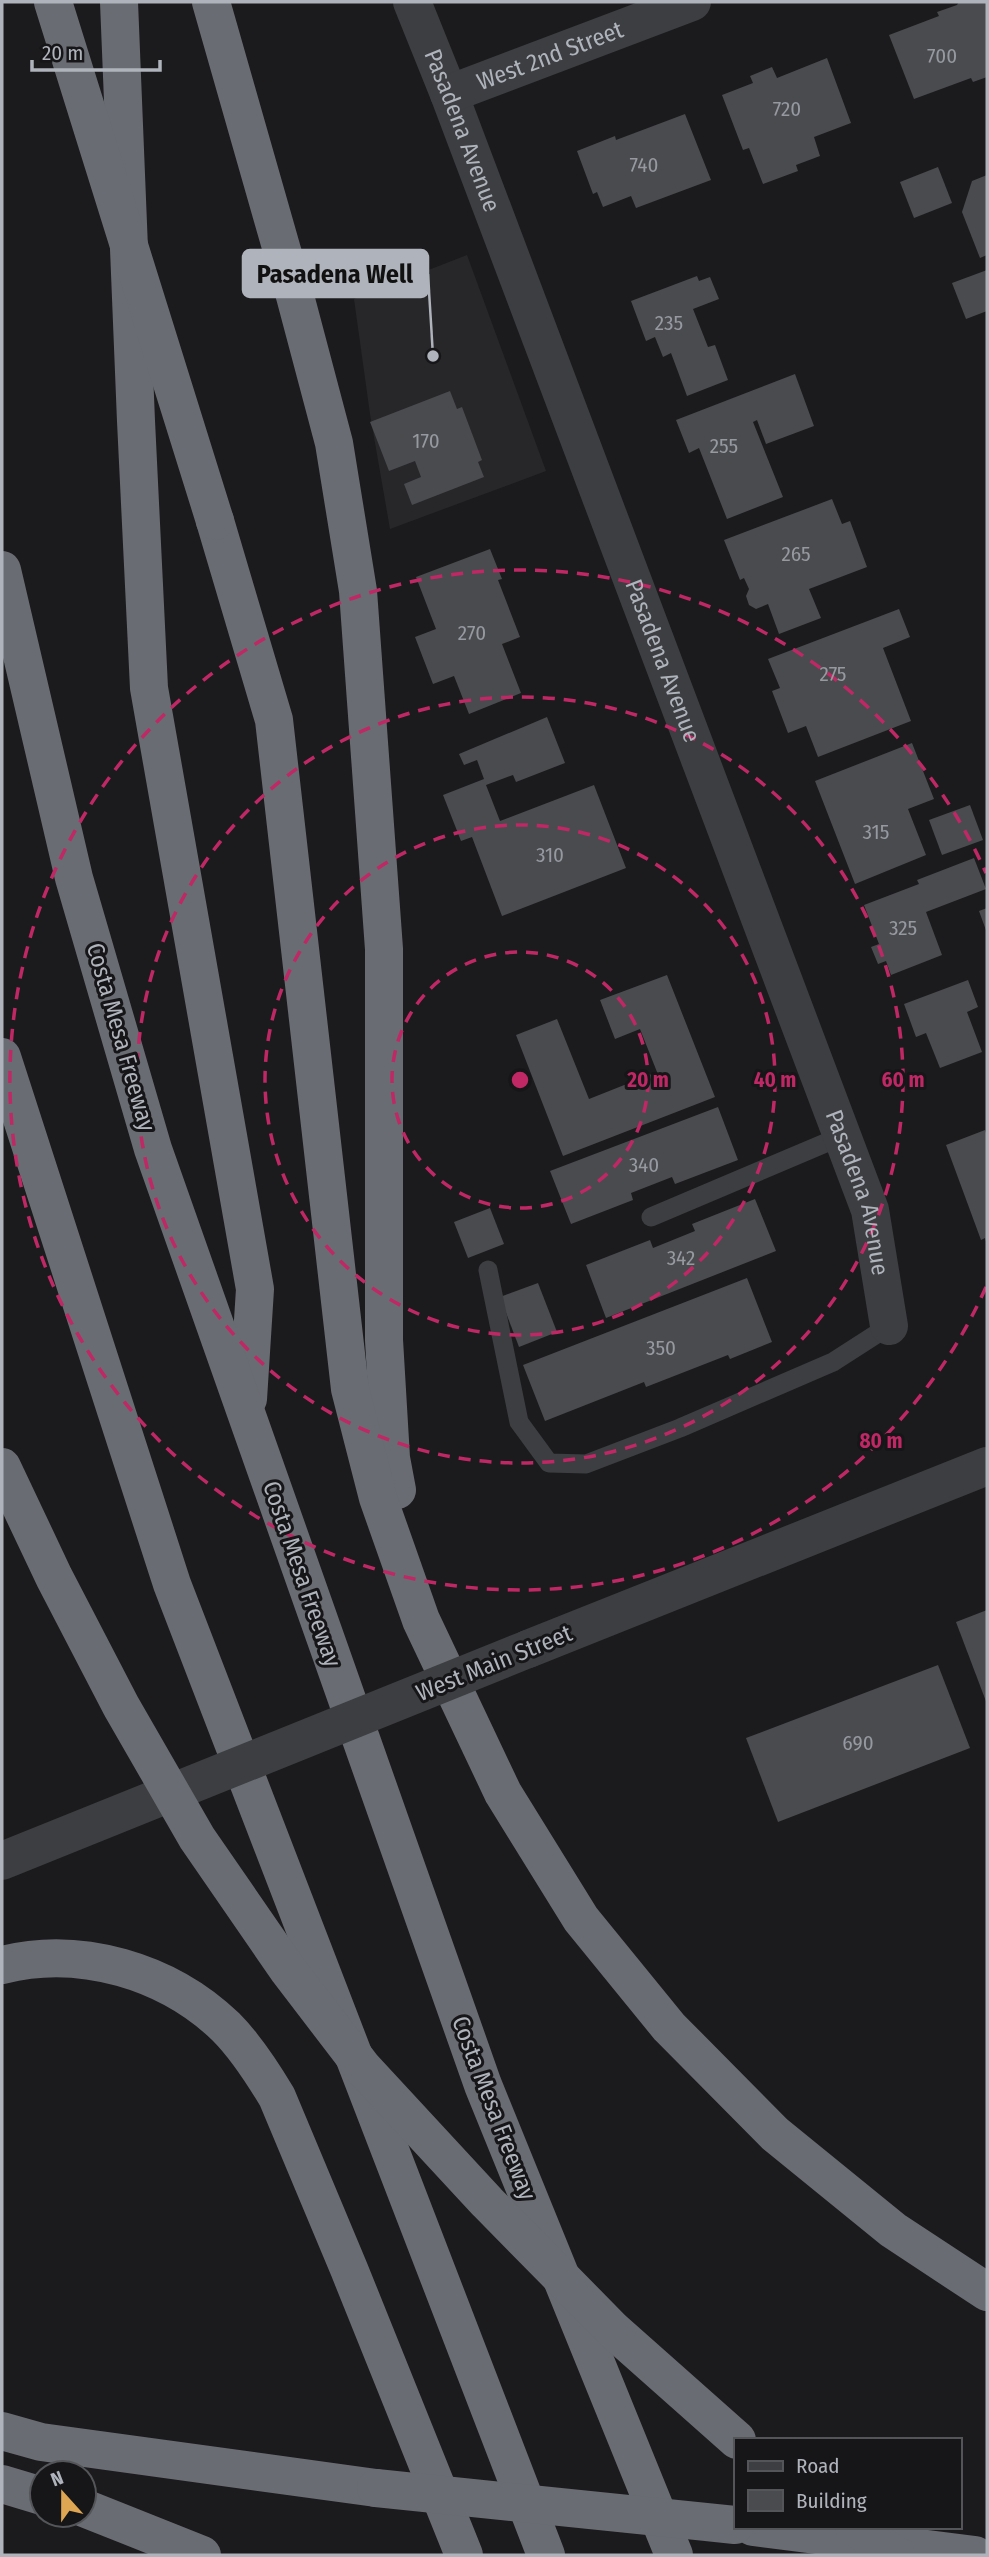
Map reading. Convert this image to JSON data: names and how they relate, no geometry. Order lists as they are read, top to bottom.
{
  "streets": {
    "highway": ["Costa Mesa Freeway"],
    "street": ["West 2nd Street", "Pasadena Avenue", "West Main Street"]
  },
  "crossings": [
    ["West 2nd Street", "Pasadena Avenue"]
  ],
  "places": ["Pasadena Well"],
  "house_numbers": [
    "700",
    "720",
    "740",
    "235",
    "170",
    "255",
    "265",
    "270",
    "275",
    "315",
    "310",
    "325",
    "340",
    "342",
    "350",
    "690"
  ],
  "legend": ["Road", "Building"],
  "scale_bar": "20 m",
  "north": "top",
  "rings": [
    "20 m",
    "40 m",
    "60 m",
    "80 m"
  ]
}
